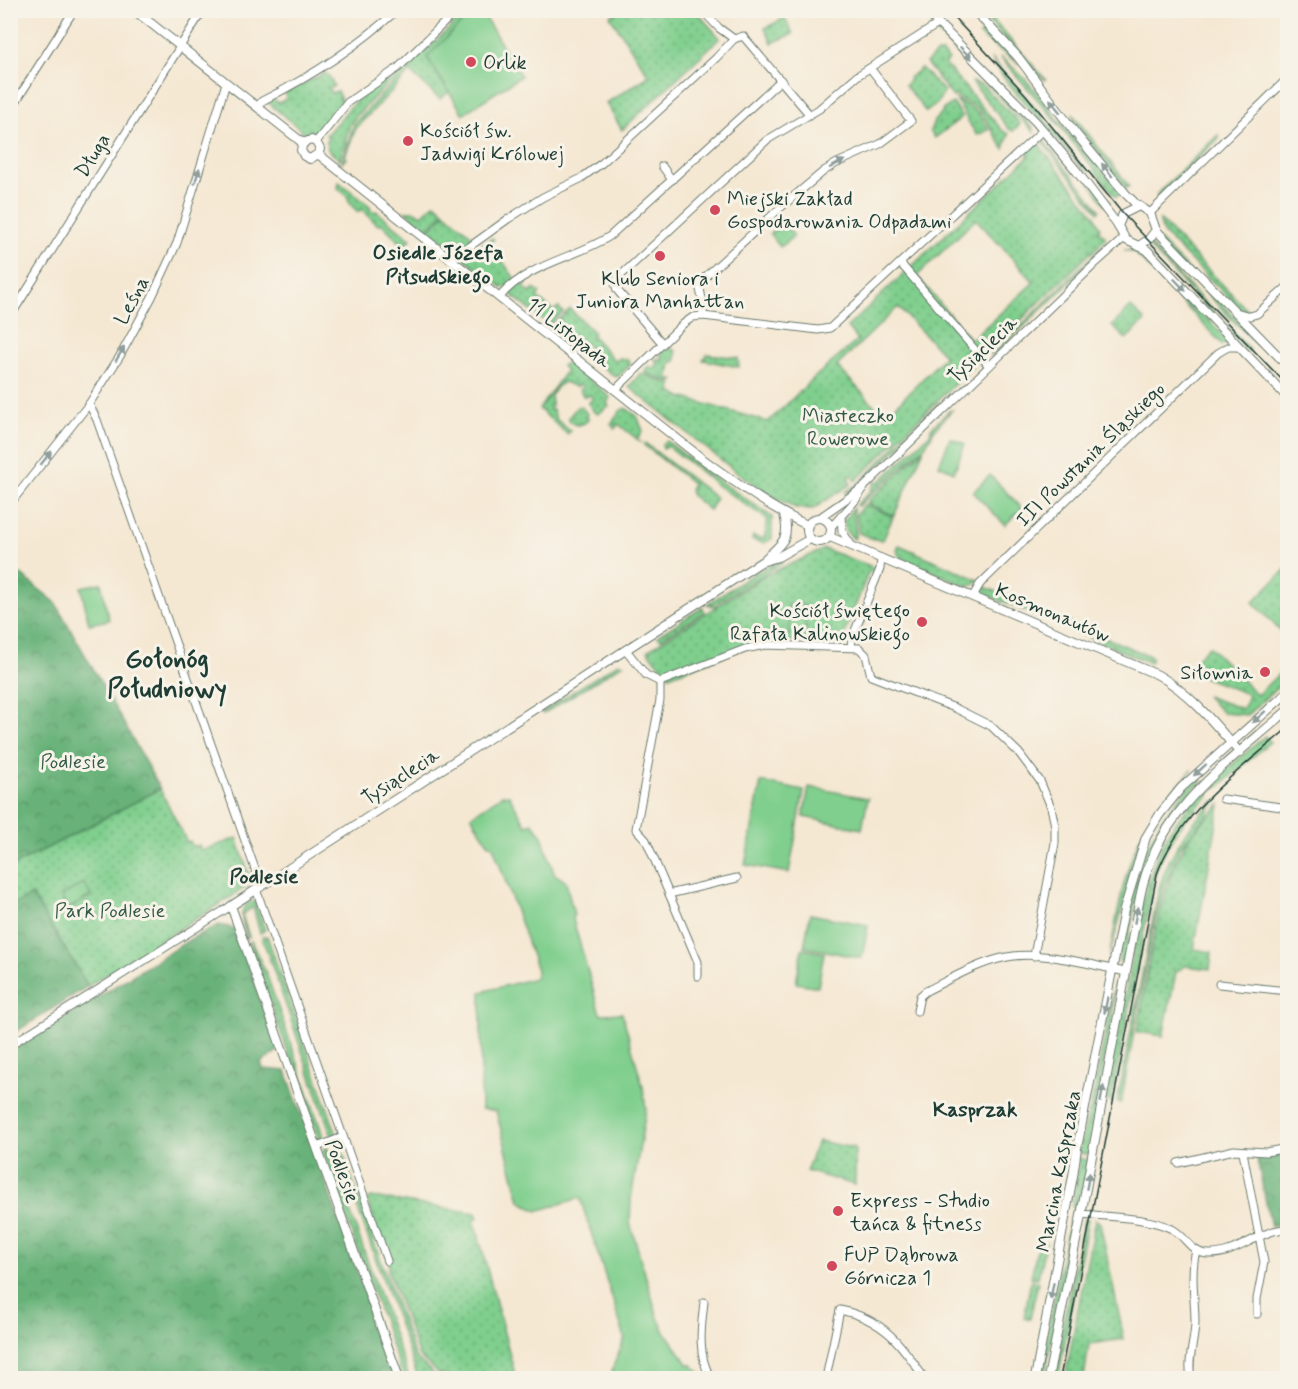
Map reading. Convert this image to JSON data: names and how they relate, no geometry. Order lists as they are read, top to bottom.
{
  "streets": {
    "street": [
      "Długa",
      "Leśna",
      "11 Listopada",
      "Tysiąclecia",
      "III Powstania Śląskiego",
      "Kosmonautów",
      "Podlesie",
      "Marcina Kasprzaka"
    ]
  },
  "crossings": [
    ["11 Listopada", "Tysiąclecia"],
    ["11 Listopada", "Kosmonautów"],
    ["Tysiąclecia", "Kosmonautów"],
    ["Tysiąclecia", "Podlesie"],
    ["III Powstania Śląskiego", "Kosmonautów"],
    ["Kosmonautów", "Marcina Kasprzaka"]
  ],
  "one_way": ["Leśna"],
  "districts": [
    "Osiedle Józefa Piłsudskiego",
    "Gołonóg Południowy",
    "Podlesie",
    "Kasprzak"
  ],
  "parks": ["Miasteczko Rowerowe", "Podlesie", "Park Podlesie"],
  "places": [
    "Orlik",
    "Kościół św. Jadwigi Królowej",
    "Miejski Zakład Gospodarowania Odpadami",
    "Klub Seniora i Juniora Manhattan",
    "Kościół świętego Rafała Kalinowskiego",
    "Siłownia",
    "Express - Studio tańca & fitness",
    "FUP Dąbrowa Górnicza 1"
  ]
}
